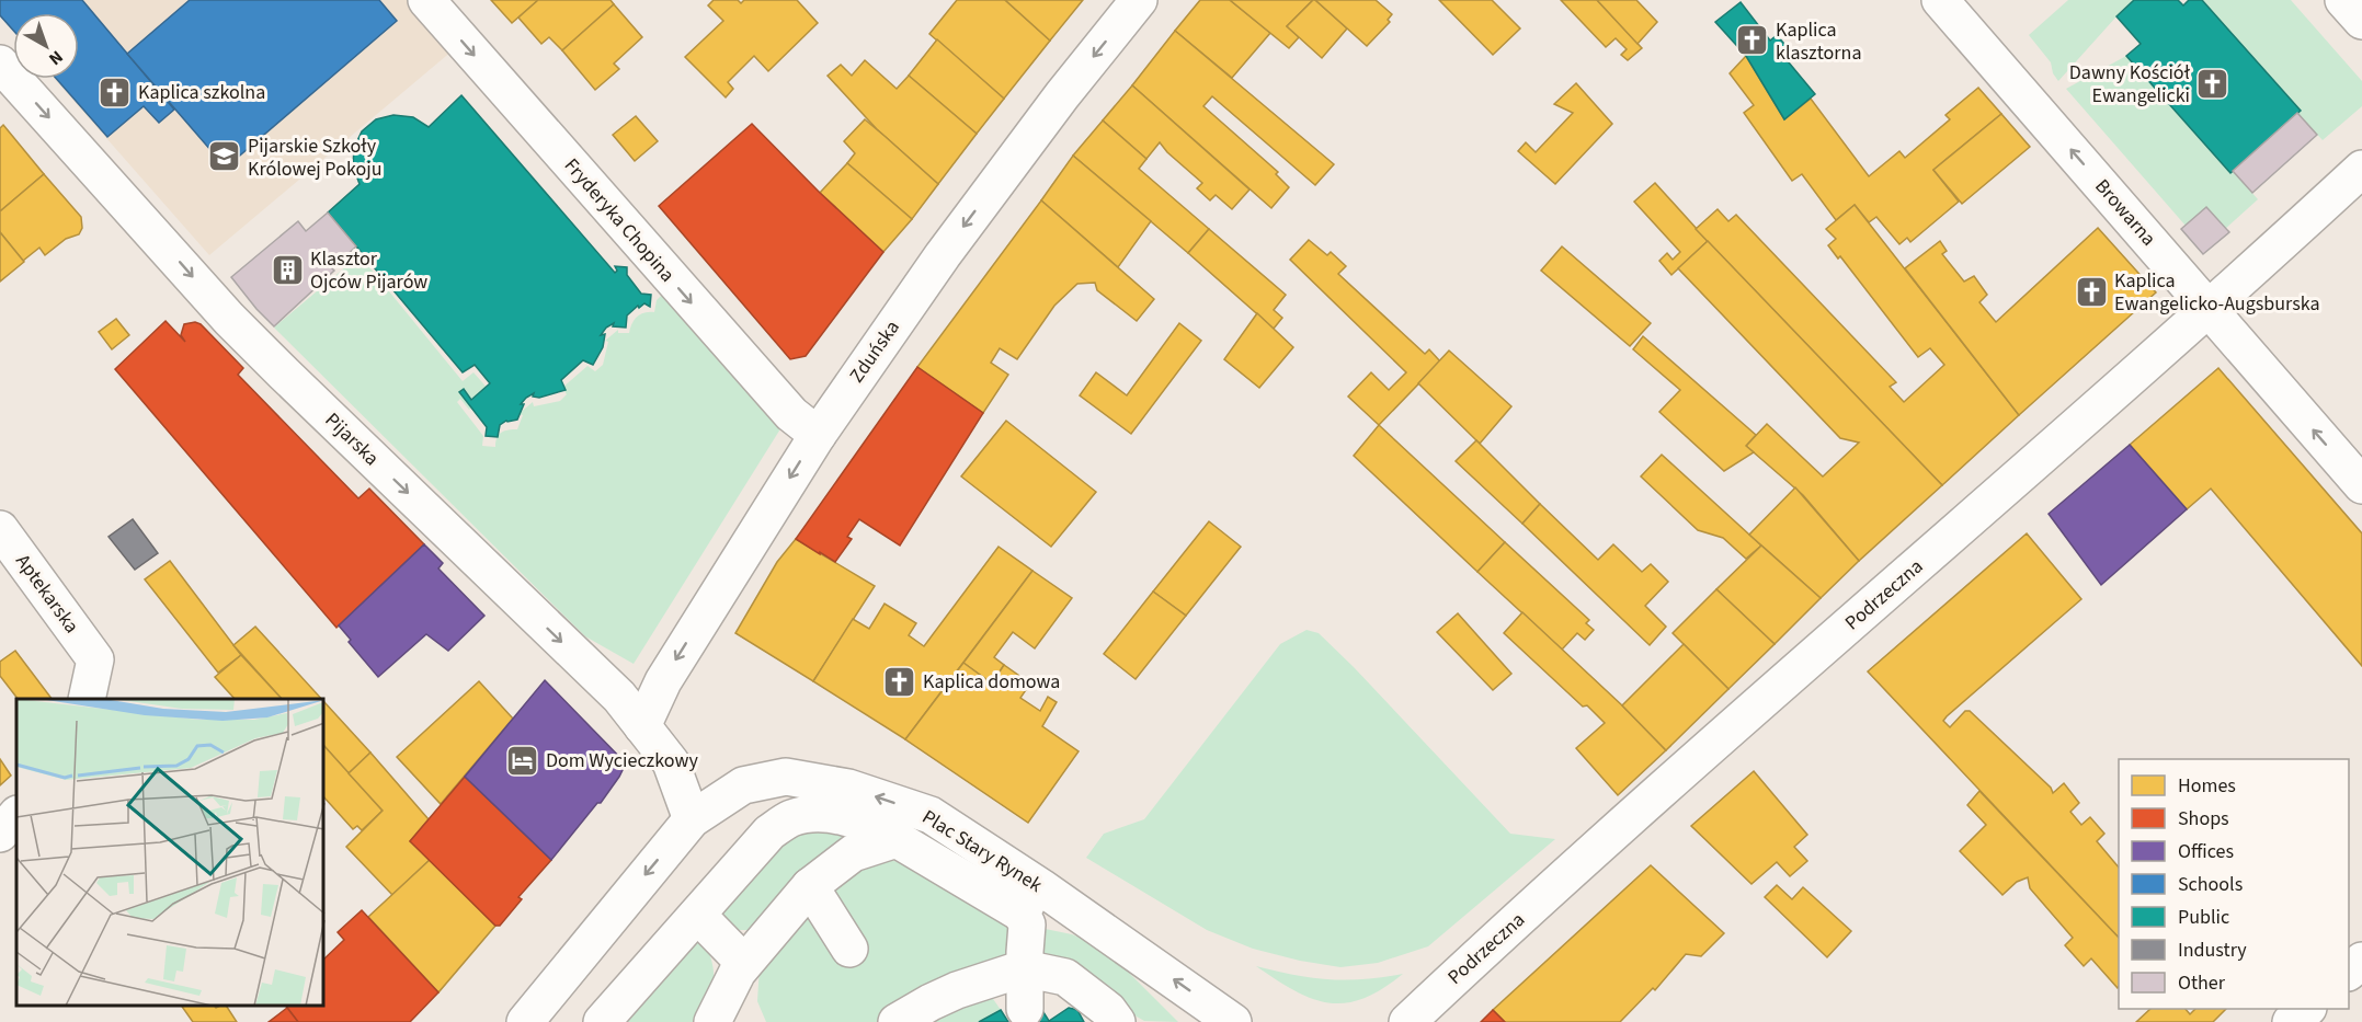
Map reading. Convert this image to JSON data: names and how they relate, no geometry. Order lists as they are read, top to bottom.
{
  "streets": {
    "street": [
      "Browarna",
      "Fryderyka Chopina",
      "Zduńska",
      "Pijarska",
      "Aptekarska",
      "Podrzeczna",
      "Plac Stary Rynek"
    ]
  },
  "crossings": [
    ["Browarna", "Podrzeczna"],
    ["Fryderyka Chopina", "Zduńska"],
    ["Zduńska", "Pijarska"],
    ["Pijarska", "Plac Stary Rynek"]
  ],
  "one_way": [
    "Browarna",
    "Fryderyka Chopina",
    "Zduńska",
    "Pijarska"
  ],
  "places": {
    "church": [
      "Kaplica klasztorna",
      "Dawny Kościół Ewangelicki",
      "Kaplica szkolna",
      "Kaplica Ewangelicko-Augsburska",
      "Kaplica domowa"
    ],
    "school or university": ["Pijarskie Szkoły Królowej Pokoju"],
    "building": ["Klasztor Ojców Pijarów"],
    "hotel": ["Dom Wycieczkowy"]
  },
  "legend": [
    "Homes",
    "Shops",
    "Offices",
    "Schools",
    "Public",
    "Industry",
    "Other"
  ],
  "north": "bottom right"
}
